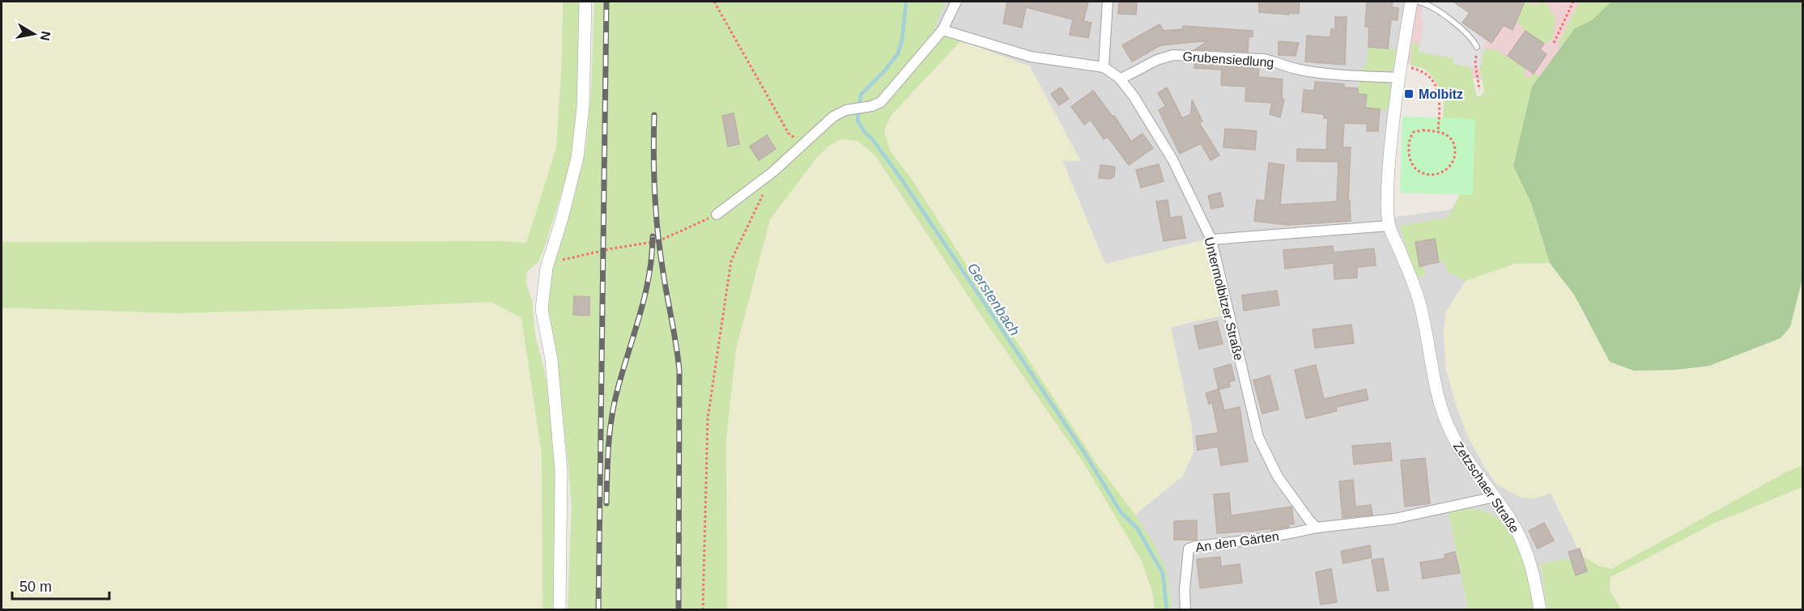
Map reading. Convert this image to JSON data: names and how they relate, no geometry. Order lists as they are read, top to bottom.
{
  "streets": {
    "street": [
      "Grubensiedlung",
      "Untermolbitzer Straße",
      "Zetzschaer Straße",
      "An den Gärten"
    ]
  },
  "crossings": [
    ["Grubensiedlung", "Untermolbitzer Straße"],
    ["Grubensiedlung", "Zetzschaer Straße"],
    ["Untermolbitzer Straße", "An den Gärten"]
  ],
  "water": ["Gerstenbach"],
  "places": {
    "transit": ["Molbitz"]
  },
  "scale_bar": "50 m",
  "north": "right"
}
